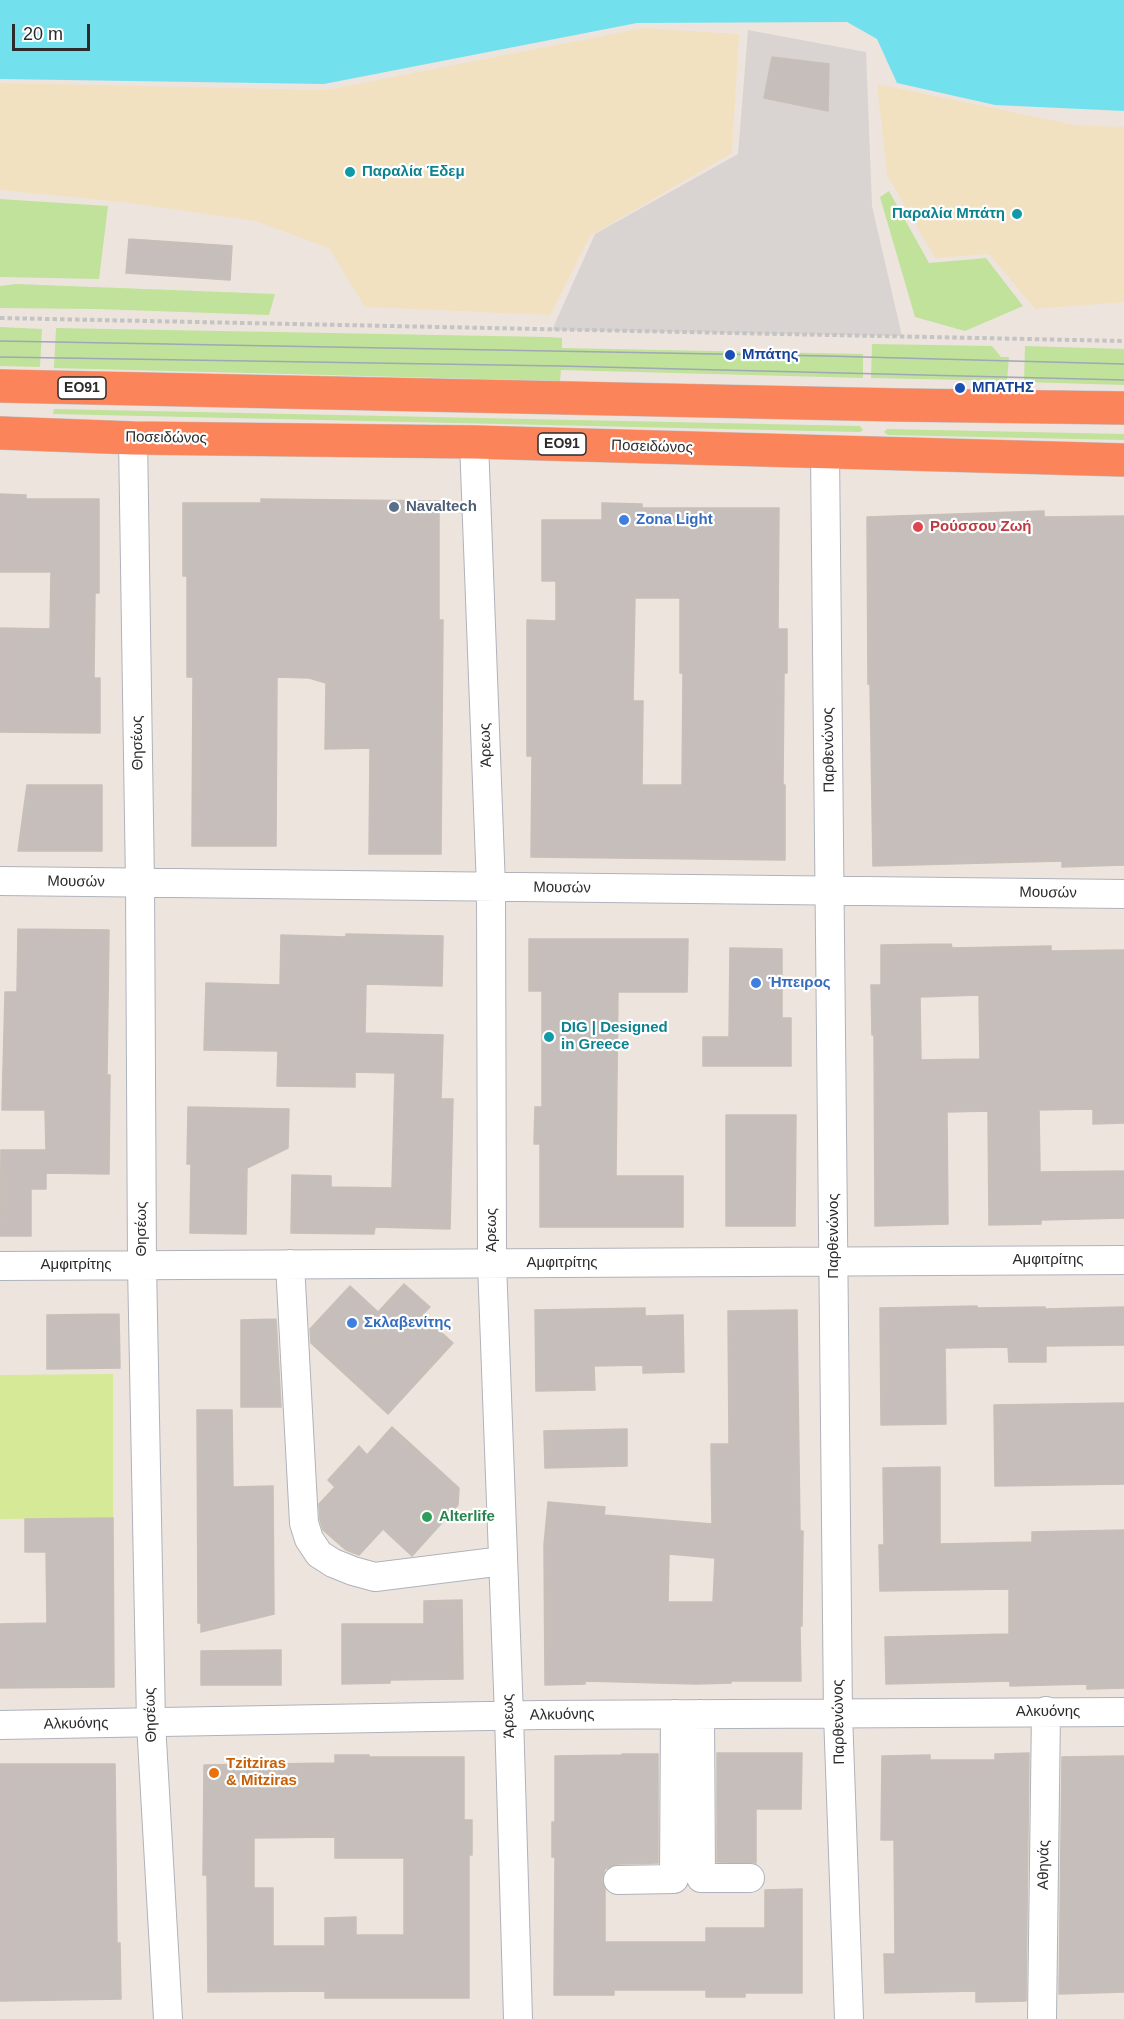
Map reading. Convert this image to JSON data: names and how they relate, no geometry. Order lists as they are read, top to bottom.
{
  "streets": {
    "highway": ["ΕΟ91", "Ποσειδώνος"],
    "street": [
      "Θησέως",
      "Άρεως",
      "Παρθενώνος",
      "Μουσών",
      "Αμφιτρίτης",
      "Αλκυόνης",
      "Αθηνάς"
    ]
  },
  "crossings": [
    ["Ποσειδώνος", "Θησέως"],
    ["Ποσειδώνος", "Άρεως"],
    ["Ποσειδώνος", "Παρθενώνος"],
    ["Θησέως", "Μουσών"],
    ["Θησέως", "Αμφιτρίτης"],
    ["Θησέως", "Αλκυόνης"],
    ["Άρεως", "Μουσών"],
    ["Άρεως", "Αμφιτρίτης"],
    ["Άρεως", "Αλκυόνης"],
    ["Παρθενώνος", "Μουσών"],
    ["Παρθενώνος", "Αμφιτρίτης"],
    ["Παρθενώνος", "Αλκυόνης"],
    ["Αλκυόνης", "Αθηνάς"]
  ],
  "places": [
    "Παραλία Έδεμ",
    "Παραλία Μπάτη",
    "Μπάτης",
    "ΜΠΑΤΗΣ",
    "Navaltech",
    "Zona Light",
    "Ρούσσου Ζωή",
    "Ήπειρος",
    "DIG | Designed in Greece",
    "Σκλαβενίτης",
    "Alterlife",
    "Tzitziras & Mitziras"
  ],
  "scale_bar": "20 m"
}
